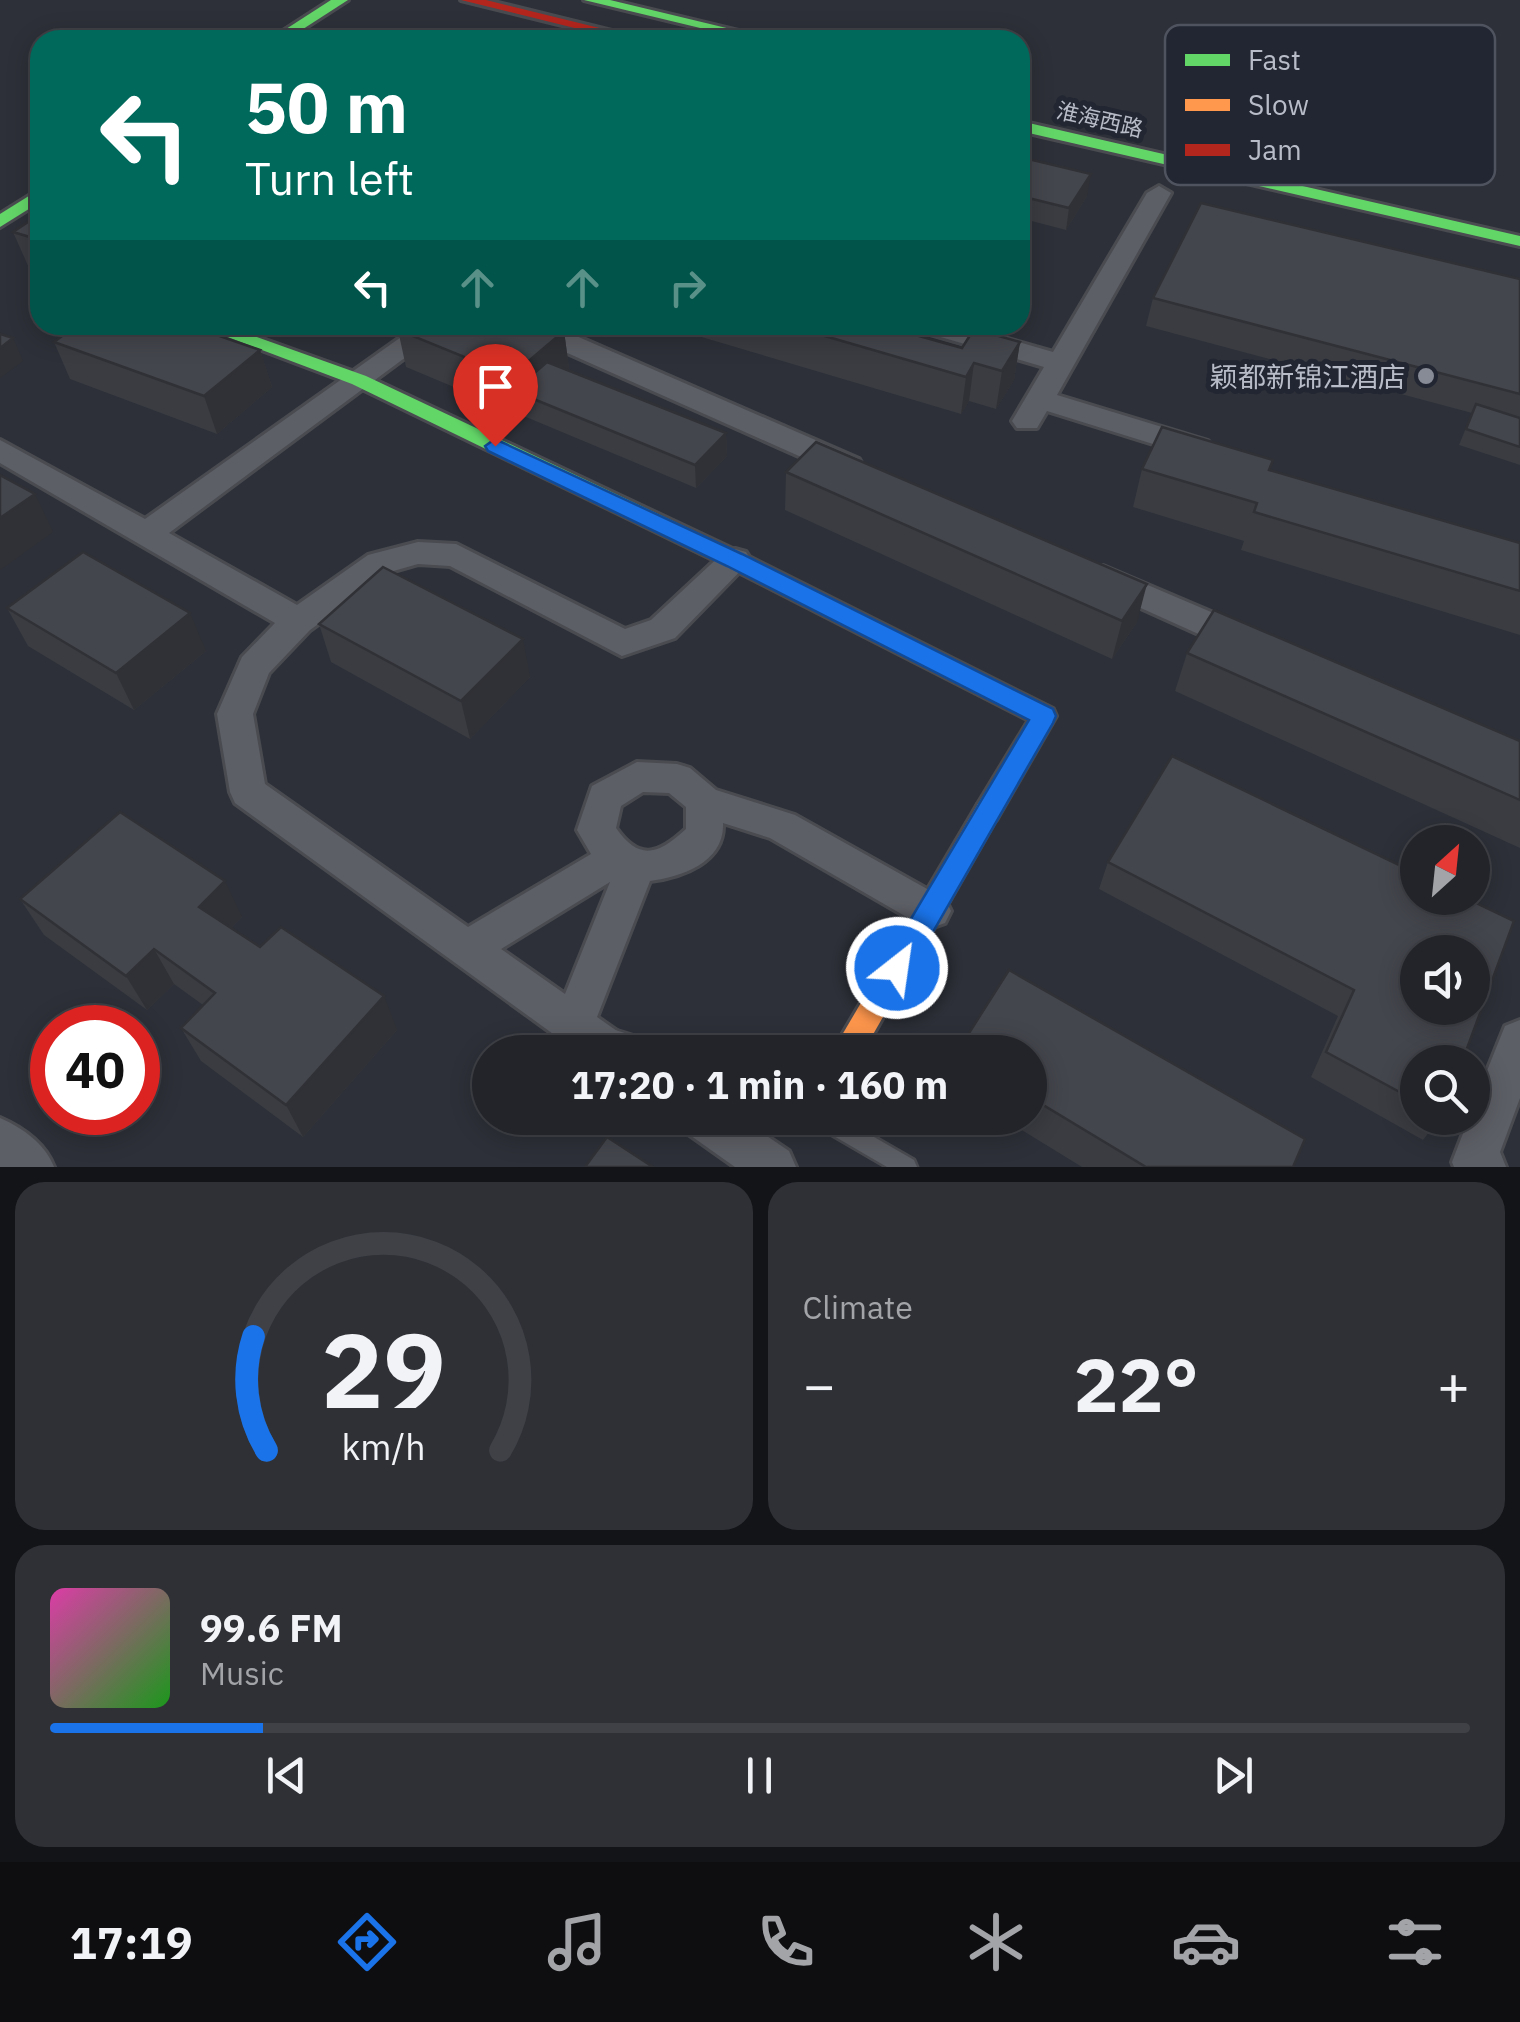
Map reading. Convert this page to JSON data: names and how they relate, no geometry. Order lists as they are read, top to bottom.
{
  "streets": {
    "street": ["淮海西路"]
  },
  "places": ["颖都新锦江酒店"],
  "legend": ["Fast", "Slow", "Jam"],
  "north": "top right",
  "page": {
    "turn": ["50 m", "Turn left"],
    "limit": "40",
    "trip": "17:20 · 1 min · 160 m",
    "tile": "Climate",
    "heat": ["−", "22°", "+"],
    "song": ["99.6 FM", "Music"],
    "tabs": "17:19",
    "gauge": ["29", "km/h"]
  }
}
